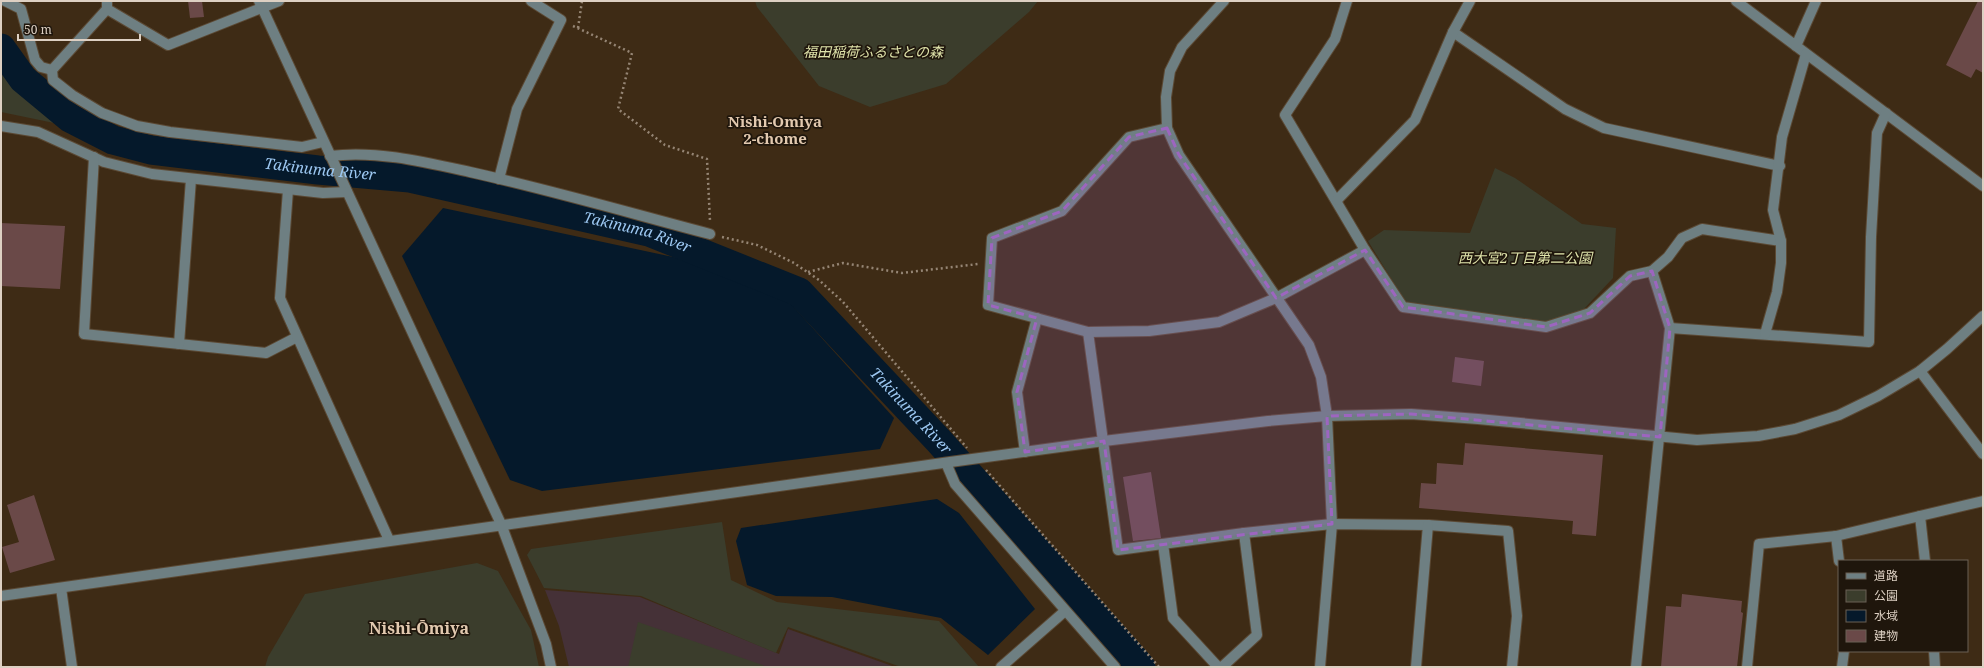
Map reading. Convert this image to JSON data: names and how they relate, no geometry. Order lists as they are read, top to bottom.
{
  "districts": ["Nishi-Omiya 2-chome", "Nishi-Ōmiya"],
  "water": ["Takinuma River"],
  "parks": ["福田稲荷ふるさとの森", "西大宮2丁目第二公園"],
  "legend": [
    "道路",
    "公園",
    "水域",
    "建物"
  ],
  "scale_bar": "50 m"
}
